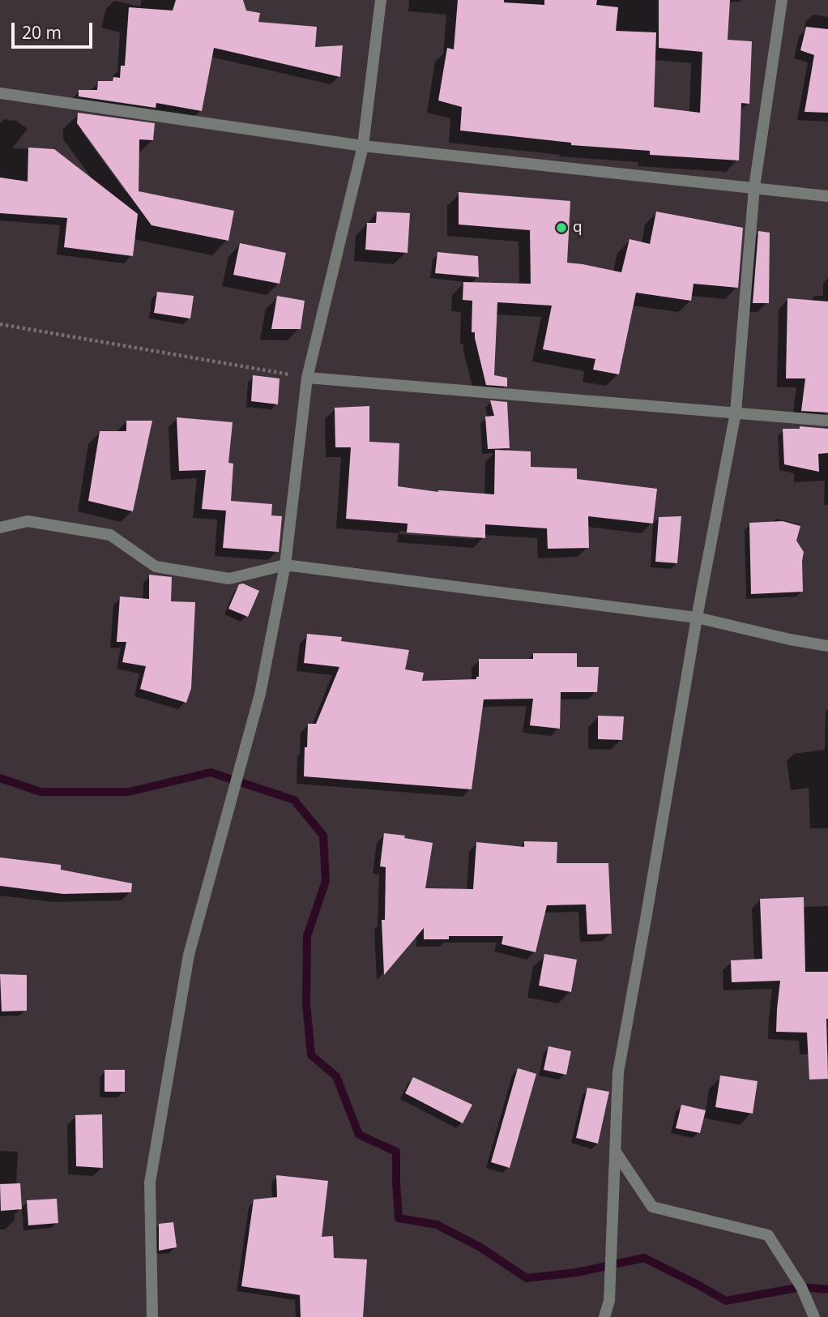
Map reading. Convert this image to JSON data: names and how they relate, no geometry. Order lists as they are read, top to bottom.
{
  "places": ["q"],
  "scale_bar": "20 m"
}
